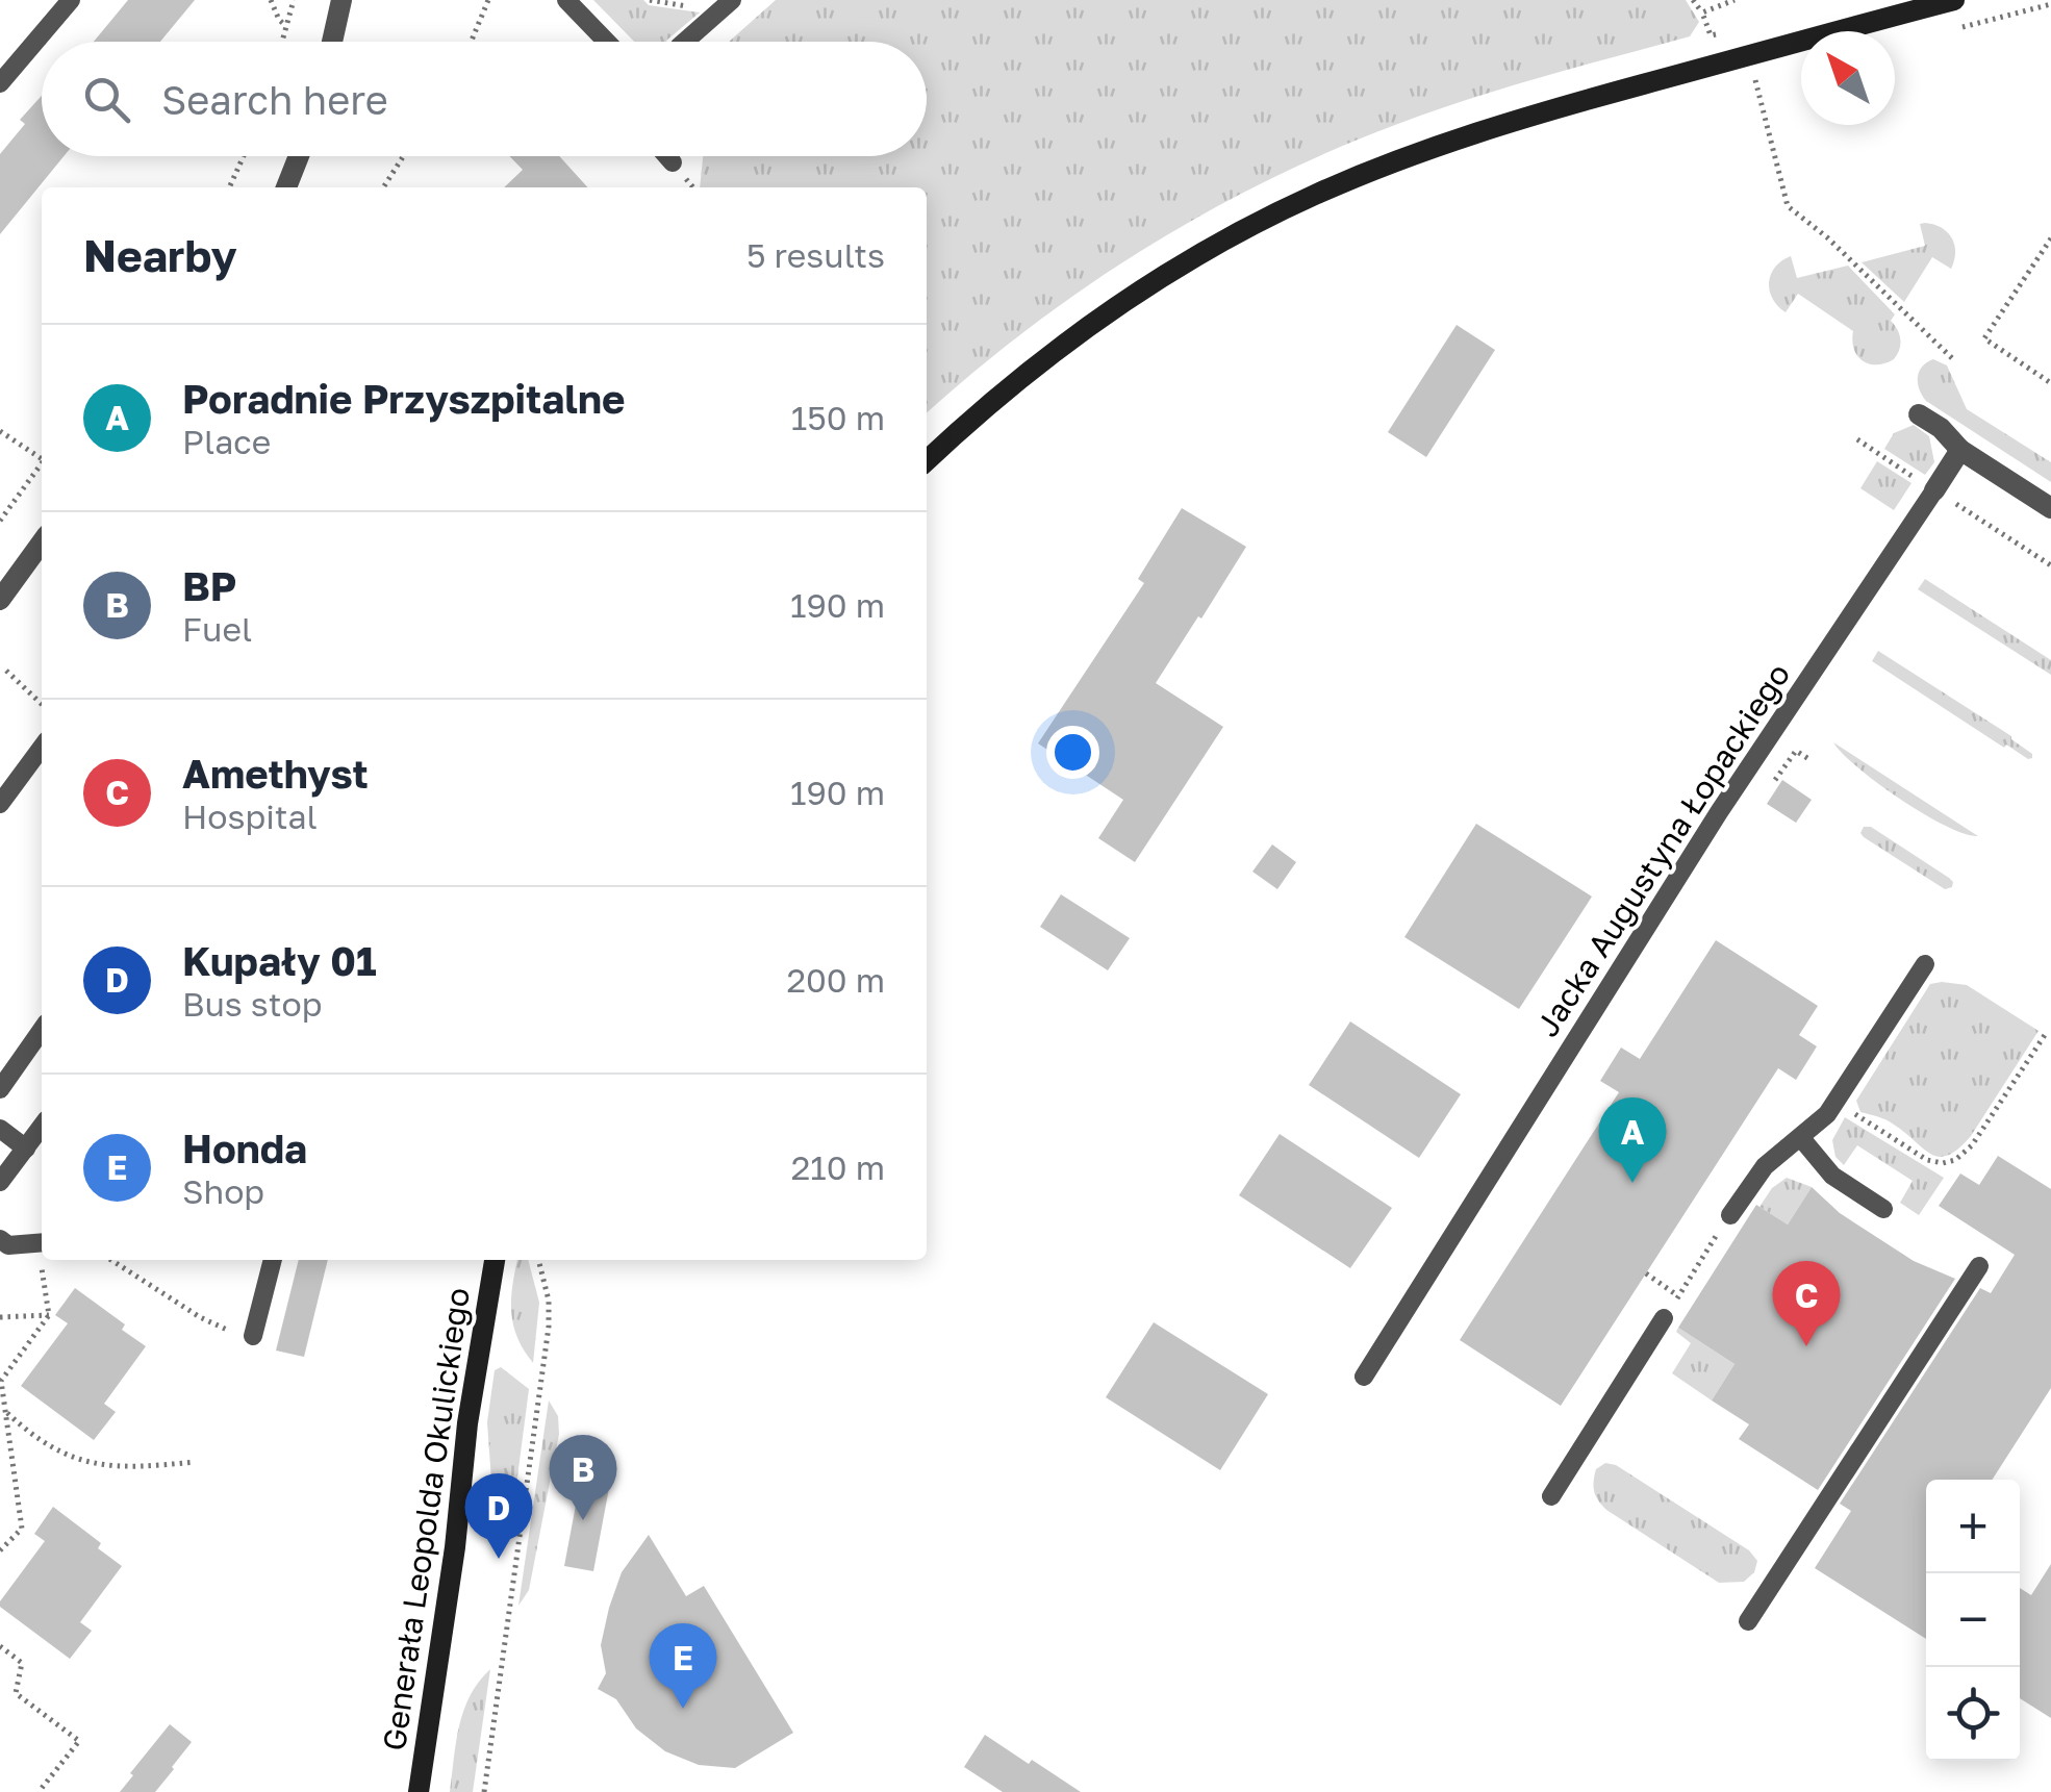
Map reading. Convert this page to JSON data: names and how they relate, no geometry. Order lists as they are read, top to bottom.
{
  "streets": {
    "main road": ["Generała Leopolda Okulickiego"],
    "street": ["Jacka Augustyna Łopackiego"]
  },
  "north": "top left",
  "page": {
    "search": "Search here",
    "heading": ["Nearby", "5 results"],
    "list": [
      {
        "mark": "A",
        "name": "Poradnie Przyszpitalne",
        "note": "Place",
        "value": "150 m"
      },
      {
        "mark": "B",
        "name": "BP",
        "note": "Fuel",
        "value": "190 m"
      },
      {
        "mark": "C",
        "name": "Amethyst",
        "note": "Hospital",
        "value": "190 m"
      },
      {
        "mark": "D",
        "name": "Kupały 01",
        "note": "Bus stop",
        "value": "200 m"
      },
      {
        "mark": "E",
        "name": "Honda",
        "note": "Shop",
        "value": "210 m"
      }
    ],
    "pins": [
      "A",
      "C",
      "B",
      "D",
      "E"
    ],
    "map_buttons": ["+", "−"]
  }
}
